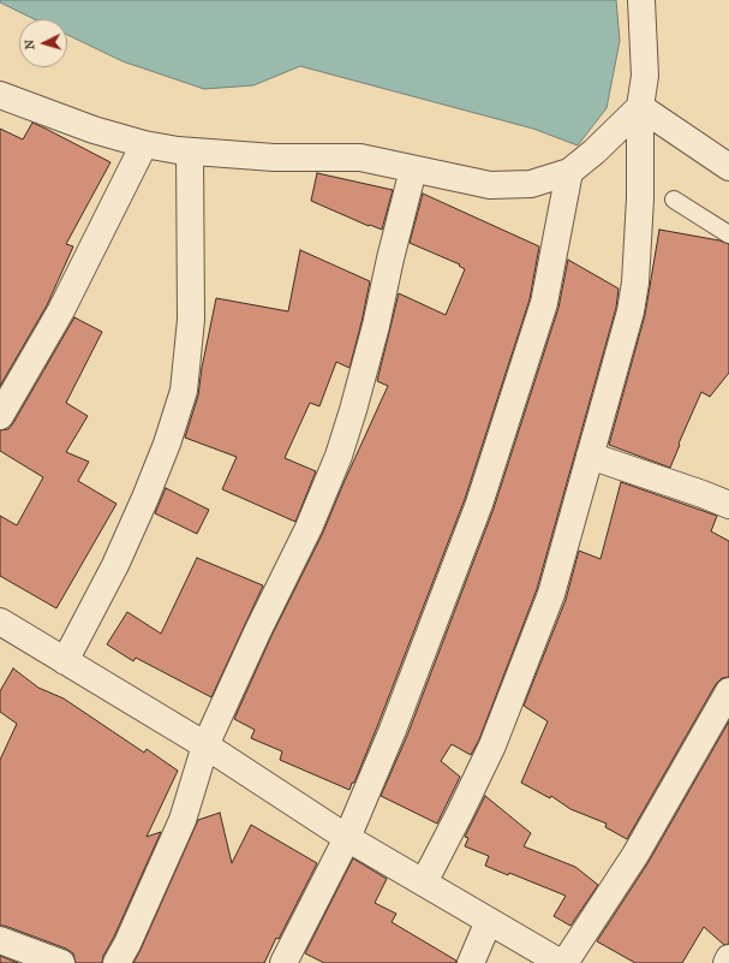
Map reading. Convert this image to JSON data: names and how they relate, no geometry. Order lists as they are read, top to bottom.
{
  "north": "left"
}
